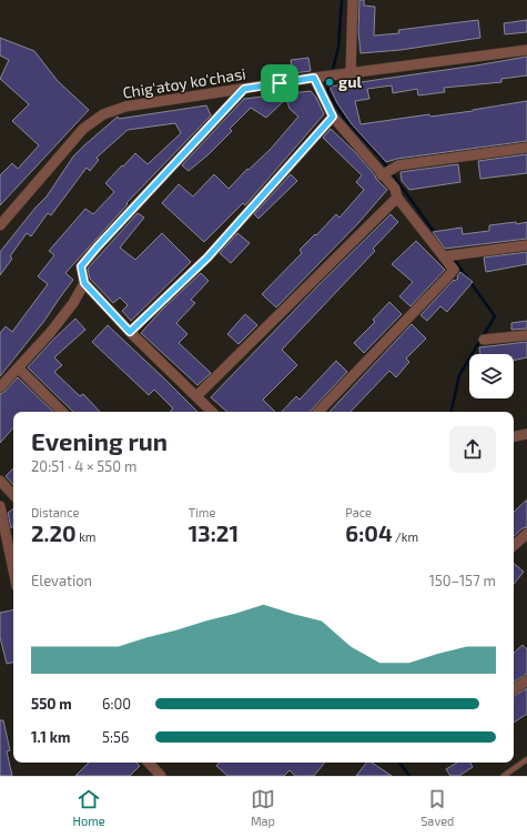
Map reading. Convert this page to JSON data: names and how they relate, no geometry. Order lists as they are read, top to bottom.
{
  "streets": {
    "street": ["Chig'atoy ko'chasi"]
  },
  "places": ["gul"],
  "page": {
    "heading": ["Evening run", "20:51 · 4 × 550 m"],
    "stats": [
      ["Distance", "2.20 km"],
      ["Time", "13:21"],
      ["Pace", "6:04 /km"]
    ],
    "chart": ["Elevation", "150–157 m"],
    "list": [
      {
        "name": "550 m",
        "note": "6:00"
      },
      {
        "name": "1.1 km",
        "note": "5:56"
      }
    ],
    "tabs": ["Home", "Map", "Saved"]
  }
}
